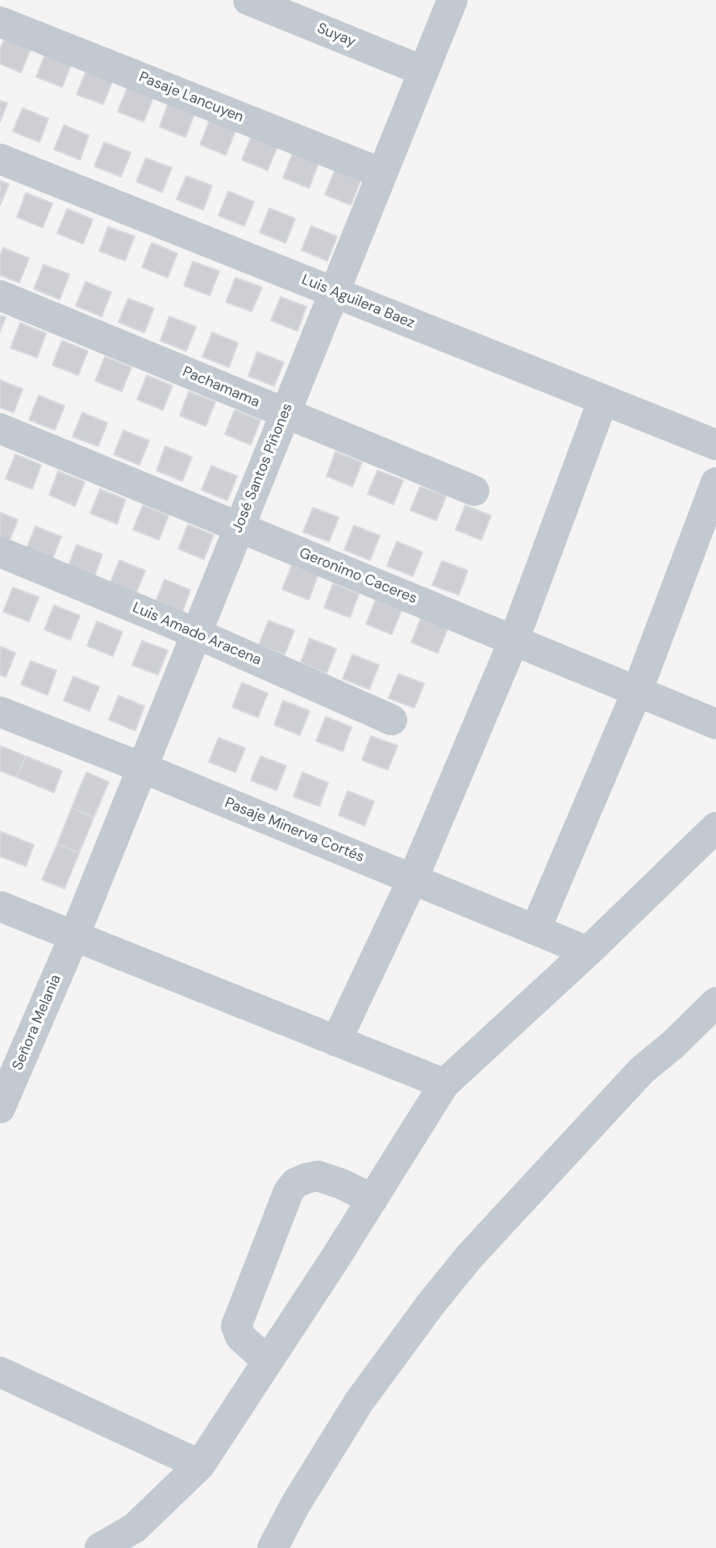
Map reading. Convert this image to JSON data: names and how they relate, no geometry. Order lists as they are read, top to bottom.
{
  "streets": {
    "street": [
      "Suyay",
      "Pasaje Lancuyen",
      "Luis Aguilera Baez",
      "Pachamama",
      "José Santos Piñones",
      "Geronimo Caceres",
      "Luis Amado Aracena",
      "Pasaje Minerva Cortés",
      "Señora Melania"
    ]
  },
  "crossings": [
    ["Suyay", "José Santos Piñones"],
    ["Pasaje Lancuyen", "José Santos Piñones"],
    ["Luis Aguilera Baez", "José Santos Piñones"],
    ["Pachamama", "José Santos Piñones"],
    ["José Santos Piñones", "Geronimo Caceres"],
    ["José Santos Piñones", "Luis Amado Aracena"],
    ["José Santos Piñones", "Pasaje Minerva Cortés"],
    ["José Santos Piñones", "Señora Melania"]
  ]
}
